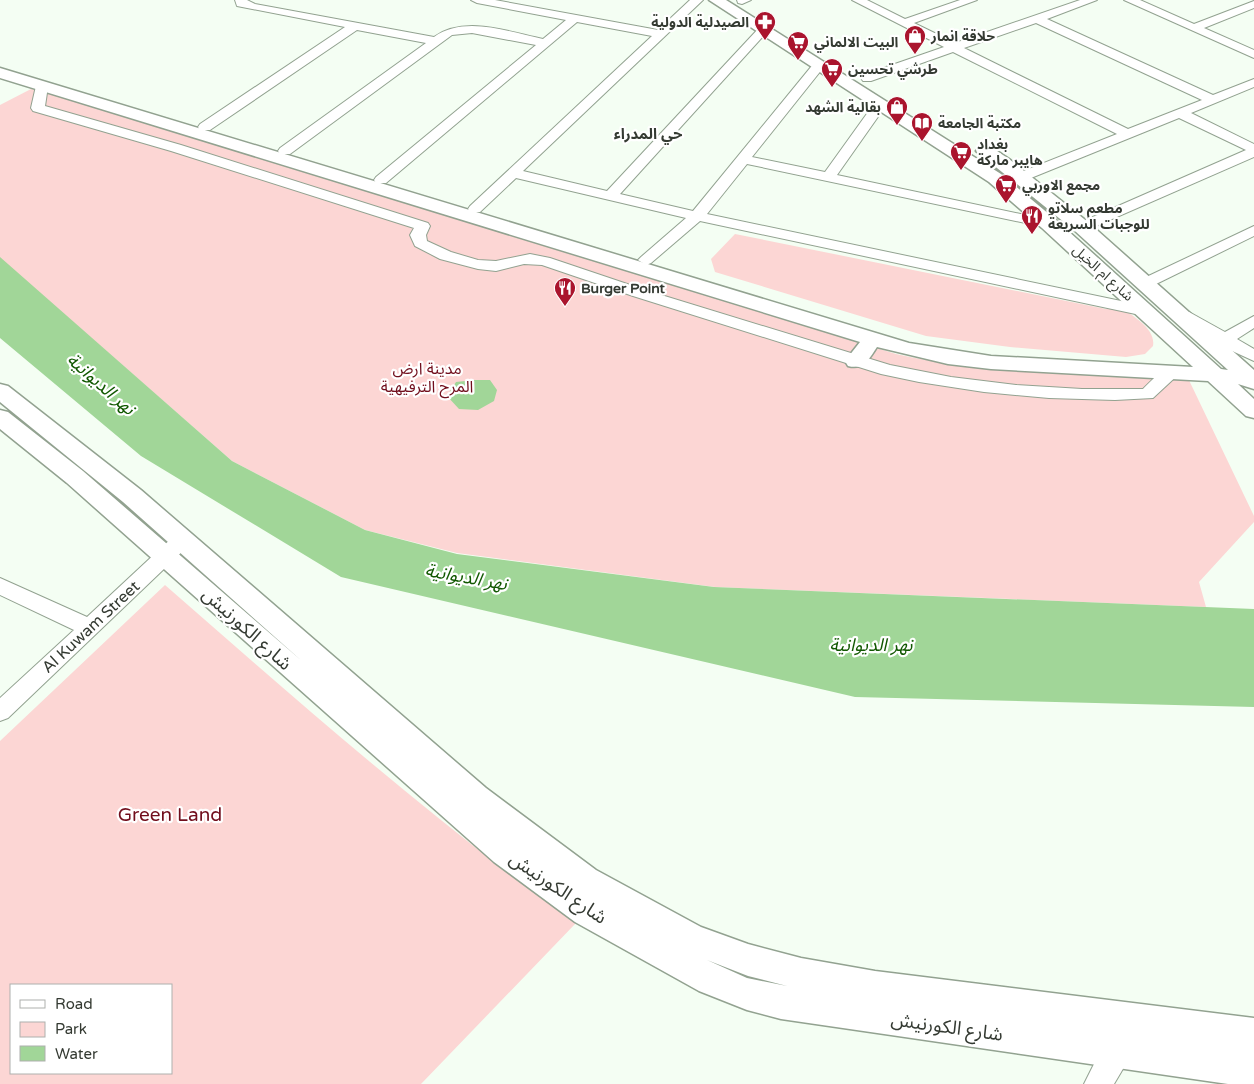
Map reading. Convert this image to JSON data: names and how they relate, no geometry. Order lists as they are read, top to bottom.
{
  "streets": {
    "main road": ["شارع ام الخيل", "شارع الكورنيش"],
    "street": ["Al Kuwam Street"]
  },
  "crossings": [
    ["Al Kuwam Street", "شارع الكورنيش"]
  ],
  "districts": ["حي المدراء"],
  "water": ["نهر الديوانية"],
  "parks": ["مدينة ارض المرح الترفيهية", "Green Land"],
  "places": {
    "pharmacy": ["الصيدلية الدولية"],
    "shop": ["حلاقة انمار", "بقالية الشهد"],
    "supermarket": [
      "البيت الالماني",
      "طرشي تحسين",
      "بغداد هايبر ماركة",
      "مجمع الاوربي"
    ],
    "library": ["مكتبة الجامعة"],
    "restaurant": ["مطعم سلاتو للوجبات السريعة", "Burger Point"]
  },
  "legend": ["Road", "Park", "Water"]
}
